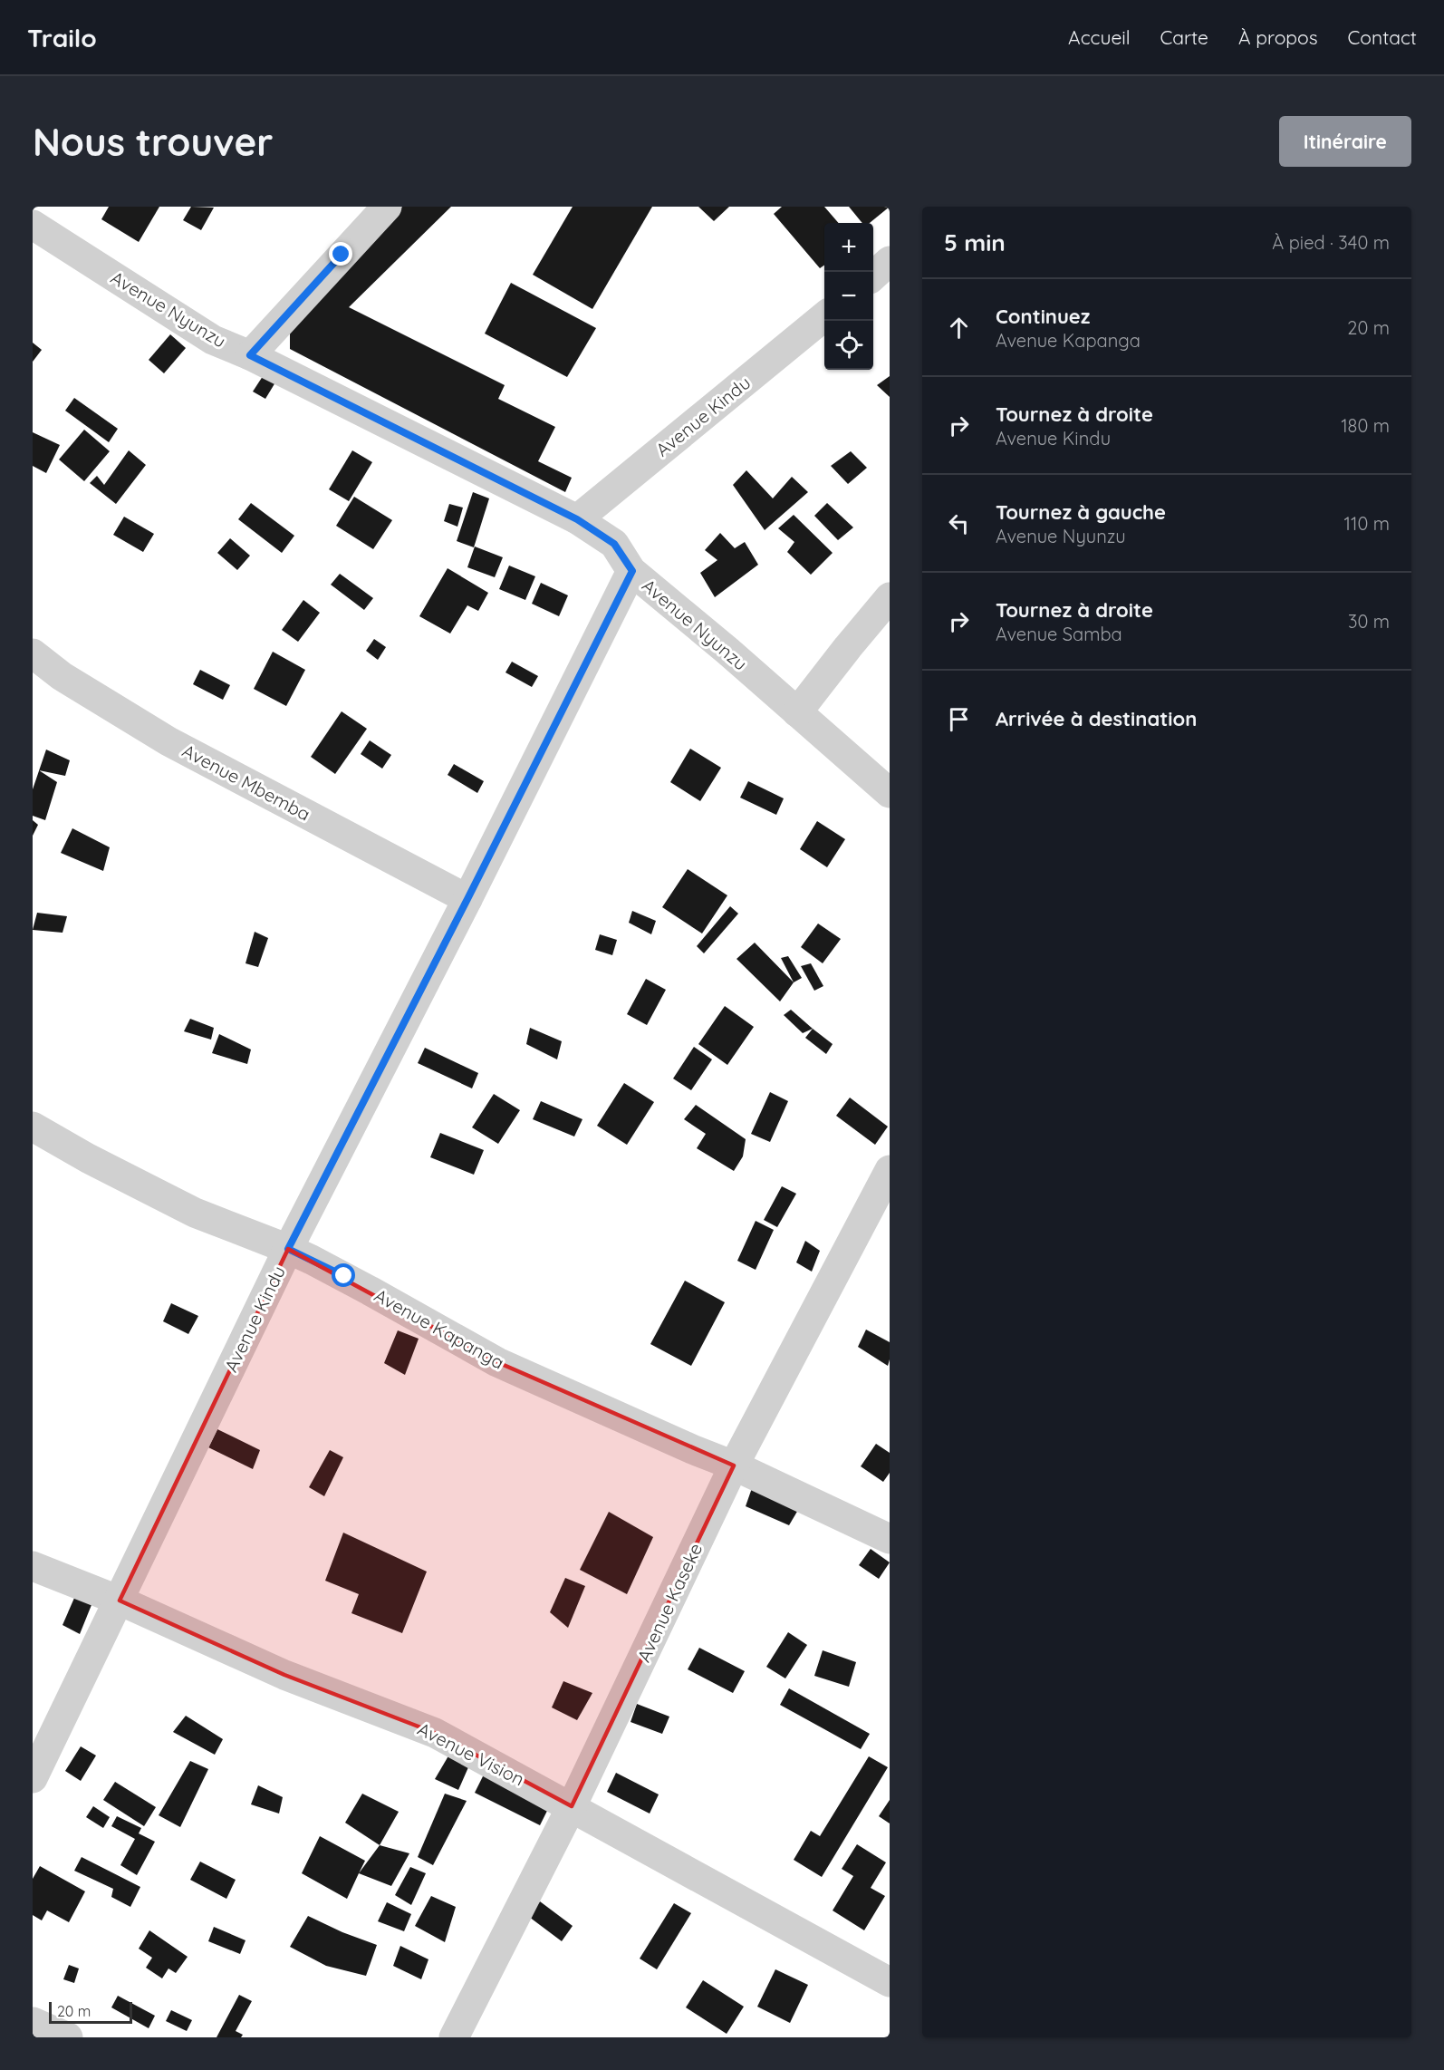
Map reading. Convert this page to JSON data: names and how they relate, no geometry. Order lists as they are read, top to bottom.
{
  "streets": {
    "street": [
      "Avenue Nyunzu",
      "Avenue Kindu",
      "Avenue Mbemba",
      "Avenue Kapanga",
      "Avenue Kaseke",
      "Avenue Vision"
    ]
  },
  "crossings": [
    ["Avenue Nyunzu", "Avenue Kindu"],
    ["Avenue Kindu", "Avenue Mbemba"],
    ["Avenue Kindu", "Avenue Kapanga"],
    ["Avenue Kindu", "Avenue Vision"],
    ["Avenue Kapanga", "Avenue Kaseke"],
    ["Avenue Kaseke", "Avenue Vision"]
  ],
  "scale_bar": "20 m",
  "page": {
    "header": "Trailo",
    "nav": [
      "Accueil",
      "Carte",
      "À propos",
      "Contact"
    ],
    "buttons": "Itinéraire",
    "title": "Nous trouver",
    "heading": ["5 min", "À pied · 340 m"],
    "map_buttons": ["+", "−"],
    "list": [
      ["Continuez", "Avenue Kapanga", "20 m"],
      ["Tournez à droite", "Avenue Kindu", "180 m"],
      ["Tournez à gauche", "Avenue Nyunzu", "110 m"],
      ["Tournez à droite", "Avenue Samba", "30 m"],
      "Arrivée à destination"
    ],
    "scale": "20 m"
  }
}
